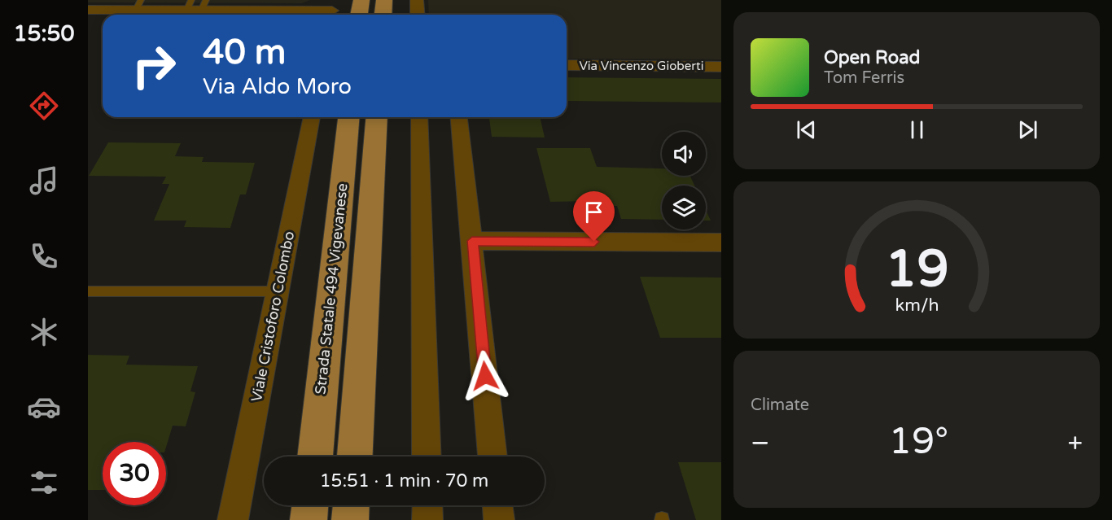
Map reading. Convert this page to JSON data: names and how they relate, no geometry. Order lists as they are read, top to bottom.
{
  "streets": {
    "main road": ["Strada Statale 494 Vigevanese"],
    "street": ["Via Vincenzo Gioberti", "Viale Cristoforo Colombo"]
  },
  "page": {
    "tabs": "15:50",
    "turn": ["40 m", "Via Aldo Moro"],
    "song": ["Open Road", "Tom Ferris"],
    "tile": "Climate",
    "heat": ["−", "19°", "+"],
    "limit": "30",
    "trip": "15:51 · 1 min · 70 m",
    "gauge": ["19", "km/h"]
  }
}
